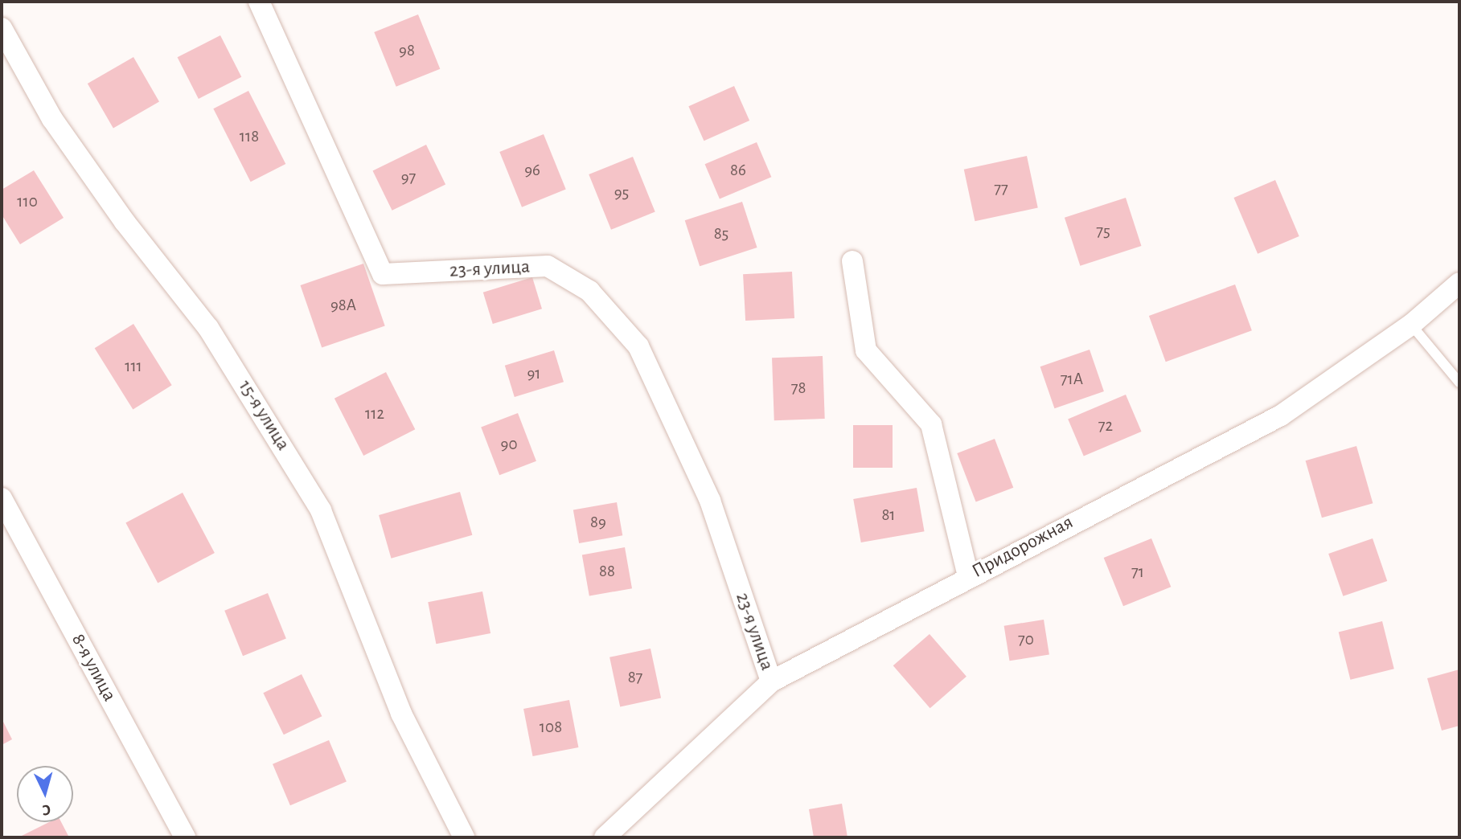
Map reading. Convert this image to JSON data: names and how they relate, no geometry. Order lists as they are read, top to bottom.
{
  "streets": {
    "street": [
      "23-я улица",
      "15-я улица",
      "Придорожная",
      "8-я улица"
    ]
  },
  "crossings": [
    ["23-я улица", "Придорожная"]
  ],
  "house_numbers": [
    "98",
    "118",
    "96",
    "86",
    "97",
    "77",
    "95",
    "110",
    "75",
    "85",
    "98А",
    "111",
    "91",
    "71А",
    "78",
    "112",
    "72",
    "90",
    "81",
    "89",
    "88",
    "71",
    "70",
    "87",
    "108"
  ],
  "north": "bottom"
}
